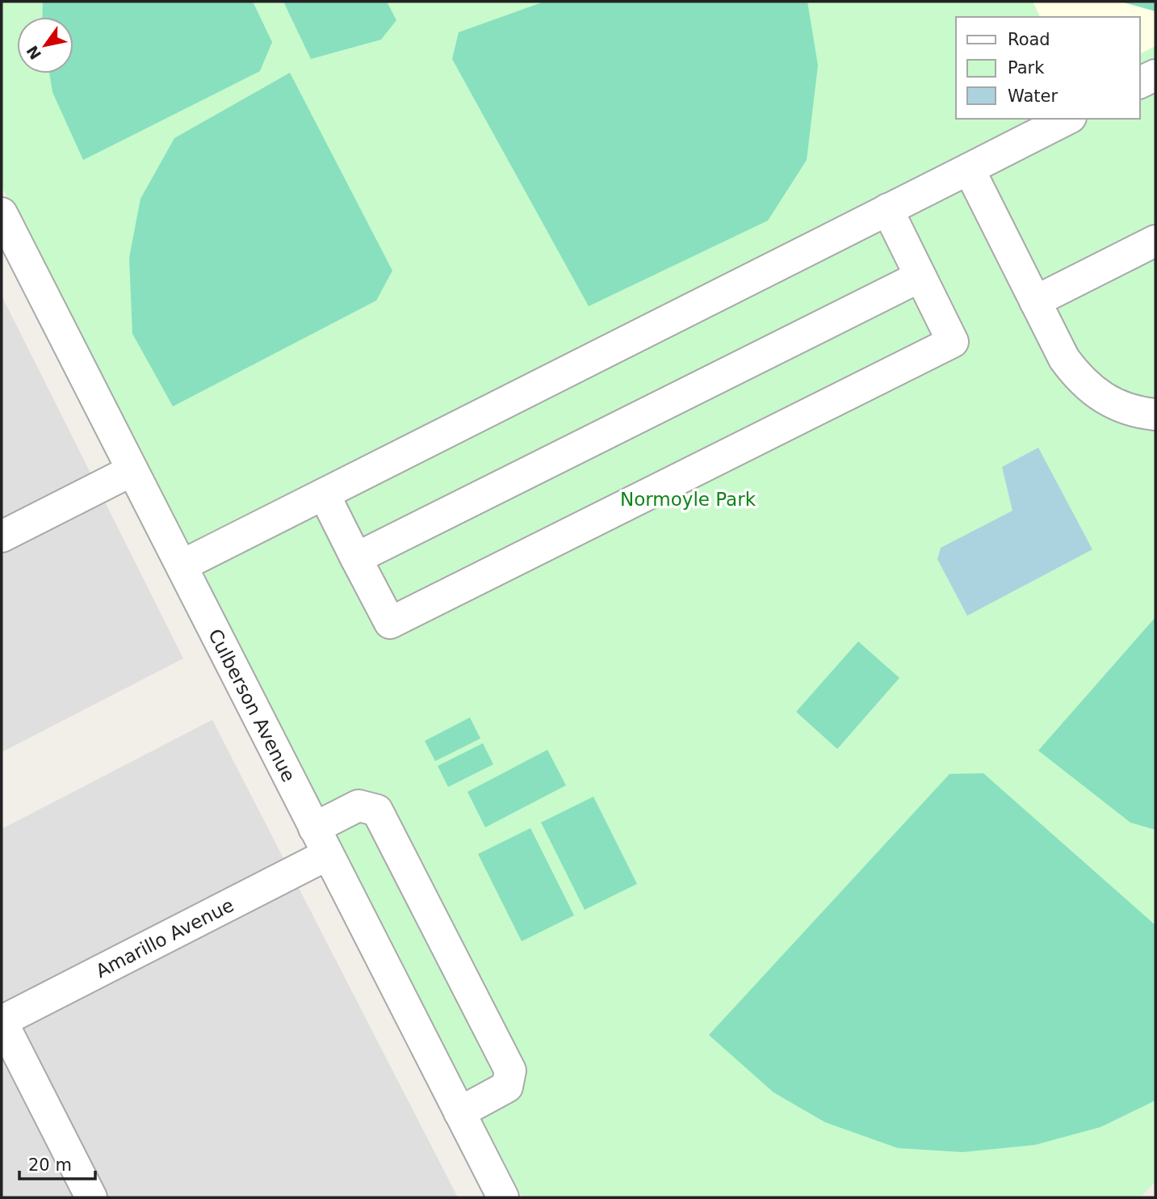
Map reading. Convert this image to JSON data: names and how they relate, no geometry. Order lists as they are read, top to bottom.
{
  "streets": {
    "street": ["Culberson Avenue", "Amarillo Avenue"]
  },
  "crossings": [
    ["Culberson Avenue", "Amarillo Avenue"]
  ],
  "parks": ["Normoyle Park"],
  "legend": ["Road", "Park", "Water"],
  "scale_bar": "20 m",
  "north": "bottom left"
}
